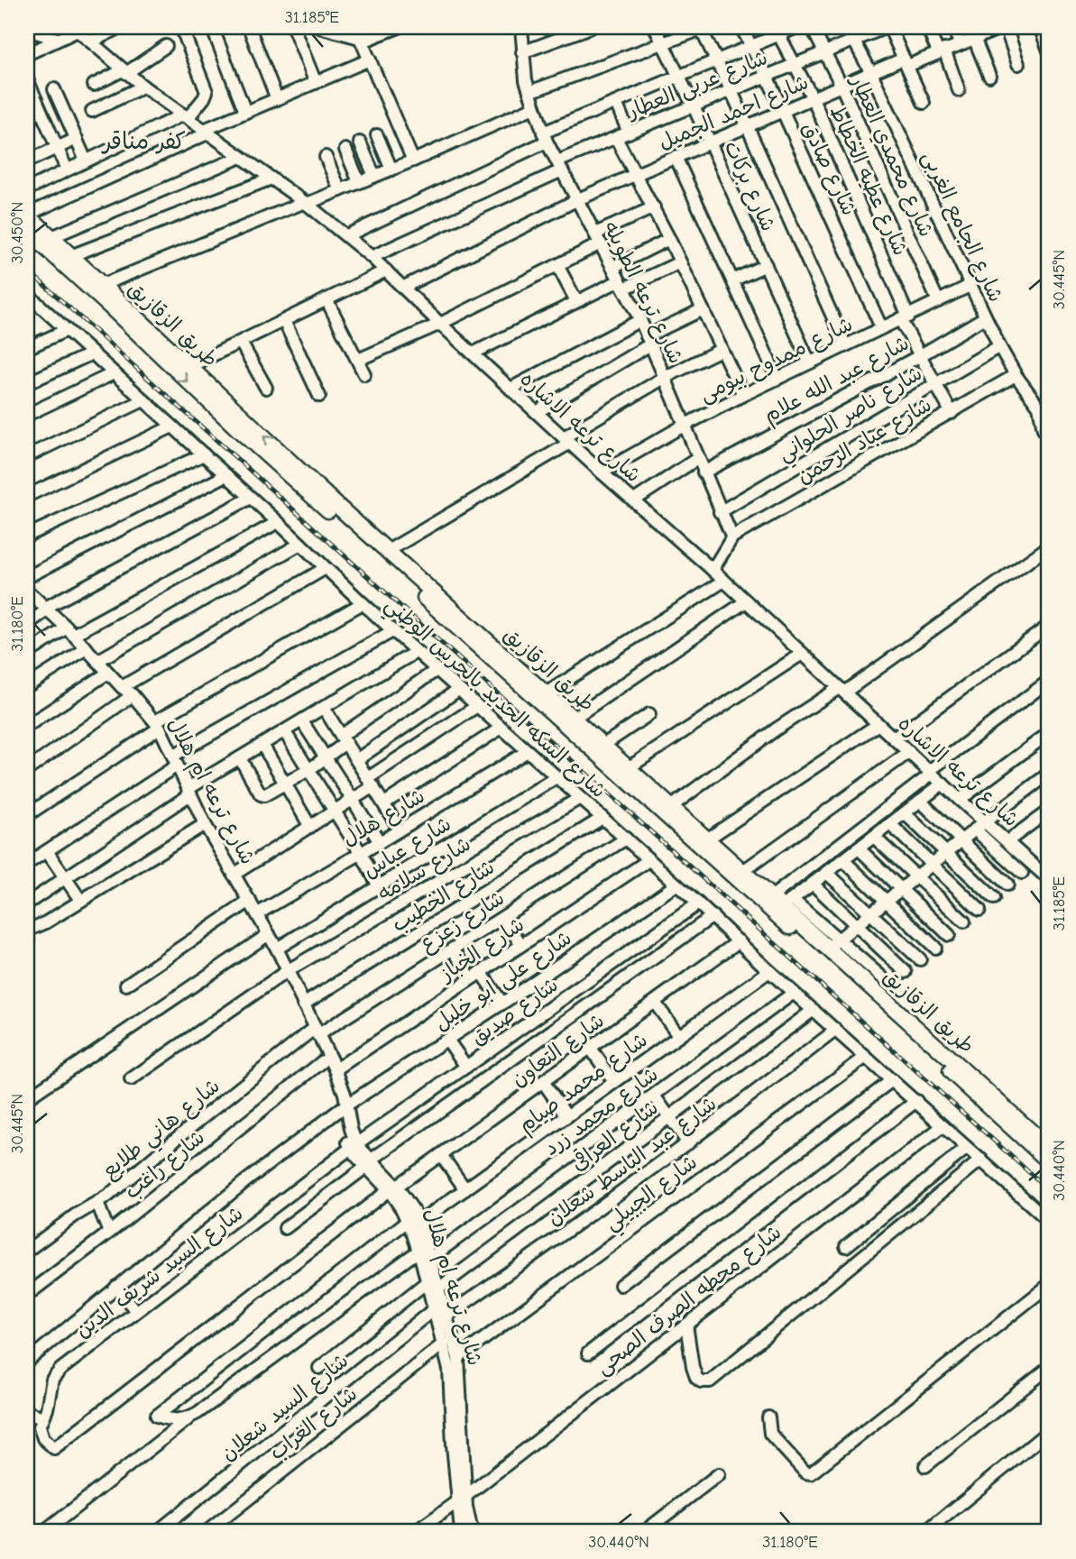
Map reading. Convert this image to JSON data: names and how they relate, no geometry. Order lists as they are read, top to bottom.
{
  "streets": {
    "main road": ["طريق الزقازيق"],
    "street": [
      "شارع عربى العطار",
      "شارع احمد الجميل",
      "شارع محمدي العطار",
      "شارع صادق",
      "شارع عطيه الخطاط",
      "شارع بركات",
      "شارع الجامع الغربى",
      "شارع ترعه الطويله",
      "شارع ممدوح بيومى",
      "شارع عبد الله علام",
      "شارع ناصر الحلواني",
      "شارع ترعه الاشاره",
      "شارع عباد الرحمن",
      "شارع السكه الحديد بالحرس الوطني",
      "شارع ترعه ام هلال",
      "شارع هلال",
      "شارع عباس",
      "شارع سلامه",
      "شارع الخطيب",
      "شارع زعزع",
      "شارع الخباز",
      "شارع على ابو خليل",
      "شارع صديق",
      "شارع التعاون",
      "شارع محمد صيام",
      "شارع محمد زرد",
      "شارع هاني طلايع",
      "شارع العراقى",
      "شارع عبد الباسط شعلان",
      "شارع راغب",
      "شارع الجبيلي",
      "شارع السيد شريف الدين",
      "شارع محطه الصرف الصحى",
      "شارع السيد شعلان",
      "شارع الغراب"
    ]
  },
  "crossings": [
    ["شارع عربى العطار", "شارع محمدي العطار"],
    ["شارع عربى العطار", "شارع صادق"],
    ["شارع عربى العطار", "شارع عطيه الخطاط"],
    ["شارع عربى العطار", "شارع بركات"],
    ["شارع عربى العطار", "شارع الجامع الغربى"],
    ["شارع عربى العطار", "شارع ترعه الطويله"],
    ["شارع عربى العطار", "شارع ترعه الاشاره"],
    ["شارع احمد الجميل", "شارع محمدي العطار"],
    ["شارع احمد الجميل", "شارع صادق"],
    ["شارع احمد الجميل", "شارع عطيه الخطاط"],
    ["شارع احمد الجميل", "شارع بركات"],
    ["شارع احمد الجميل", "شارع الجامع الغربى"],
    ["شارع احمد الجميل", "شارع ترعه الطويله"],
    ["شارع احمد الجميل", "شارع ترعه الاشاره"],
    ["شارع محمدي العطار", "شارع ممدوح بيومى"],
    ["شارع صادق", "شارع ممدوح بيومى"],
    ["شارع عطيه الخطاط", "شارع ممدوح بيومى"],
    ["شارع عطيه الخطاط", "شارع عبد الله علام"],
    ["شارع عطيه الخطاط", "شارع ناصر الحلواني"],
    ["شارع عطيه الخطاط", "شارع عباد الرحمن"],
    ["شارع بركات", "شارع ممدوح بيومى"],
    ["شارع الجامع الغربى", "شارع ممدوح بيومى"],
    ["شارع الجامع الغربى", "شارع عبد الله علام"],
    ["شارع الجامع الغربى", "شارع ناصر الحلواني"],
    ["شارع الجامع الغربى", "شارع عباد الرحمن"],
    ["شارع ترعه الطويله", "شارع ممدوح بيومى"],
    ["شارع ترعه الطويله", "شارع عبد الله علام"],
    ["شارع ترعه الطويله", "شارع ناصر الحلواني"],
    ["شارع ترعه الطويله", "شارع عباد الرحمن"],
    ["شارع ممدوح بيومى", "شارع ترعه الاشاره"],
    ["شارع السكه الحديد بالحرس الوطني", "شارع هلال"],
    ["شارع السكه الحديد بالحرس الوطني", "شارع عباس"],
    ["شارع السكه الحديد بالحرس الوطني", "شارع سلامه"],
    ["شارع السكه الحديد بالحرس الوطني", "شارع الخطيب"],
    ["شارع السكه الحديد بالحرس الوطني", "شارع زعزع"],
    ["شارع السكه الحديد بالحرس الوطني", "شارع الخباز"],
    ["شارع السكه الحديد بالحرس الوطني", "شارع على ابو خليل"],
    ["شارع السكه الحديد بالحرس الوطني", "شارع صديق"],
    ["شارع السكه الحديد بالحرس الوطني", "شارع التعاون"],
    ["شارع السكه الحديد بالحرس الوطني", "شارع محمد صيام"],
    ["شارع السكه الحديد بالحرس الوطني", "شارع محمد زرد"],
    ["شارع السكه الحديد بالحرس الوطني", "شارع العراقى"],
    ["شارع السكه الحديد بالحرس الوطني", "شارع عبد الباسط شعلان"],
    ["شارع السكه الحديد بالحرس الوطني", "شارع الجبيلي"],
    ["شارع السكه الحديد بالحرس الوطني", "شارع محطه الصرف الصحى"],
    ["شارع ترعه ام هلال", "شارع هلال"],
    ["شارع ترعه ام هلال", "شارع عباس"],
    ["شارع ترعه ام هلال", "شارع سلامه"],
    ["شارع ترعه ام هلال", "شارع الخطيب"],
    ["شارع ترعه ام هلال", "شارع زعزع"],
    ["شارع ترعه ام هلال", "شارع الخباز"],
    ["شارع ترعه ام هلال", "شارع على ابو خليل"],
    ["شارع ترعه ام هلال", "شارع صديق"],
    ["شارع ترعه ام هلال", "شارع التعاون"],
    ["شارع ترعه ام هلال", "شارع محمد صيام"],
    ["شارع ترعه ام هلال", "شارع محمد زرد"],
    ["شارع ترعه ام هلال", "شارع هاني طلايع"],
    ["شارع ترعه ام هلال", "شارع العراقى"],
    ["شارع ترعه ام هلال", "شارع عبد الباسط شعلان"],
    ["شارع ترعه ام هلال", "شارع راغب"],
    ["شارع ترعه ام هلال", "شارع الجبيلي"],
    ["شارع ترعه ام هلال", "شارع السيد شريف الدين"],
    ["شارع ترعه ام هلال", "شارع محطه الصرف الصحى"],
    ["شارع ترعه ام هلال", "شارع السيد شعلان"],
    ["شارع ترعه ام هلال", "شارع الغراب"],
    ["شارع زعزع", "شارع هاني طلايع"],
    ["شارع صديق", "شارع السيد شريف الدين"],
    ["شارع التعاون", "شارع السيد شريف الدين"]
  ],
  "districts": ["كفر مناقر"],
  "coordinates": [
    "31.185°E",
    "30.450°N",
    "30.445°N",
    "31.180°E",
    "30.440°N"
  ]
}
